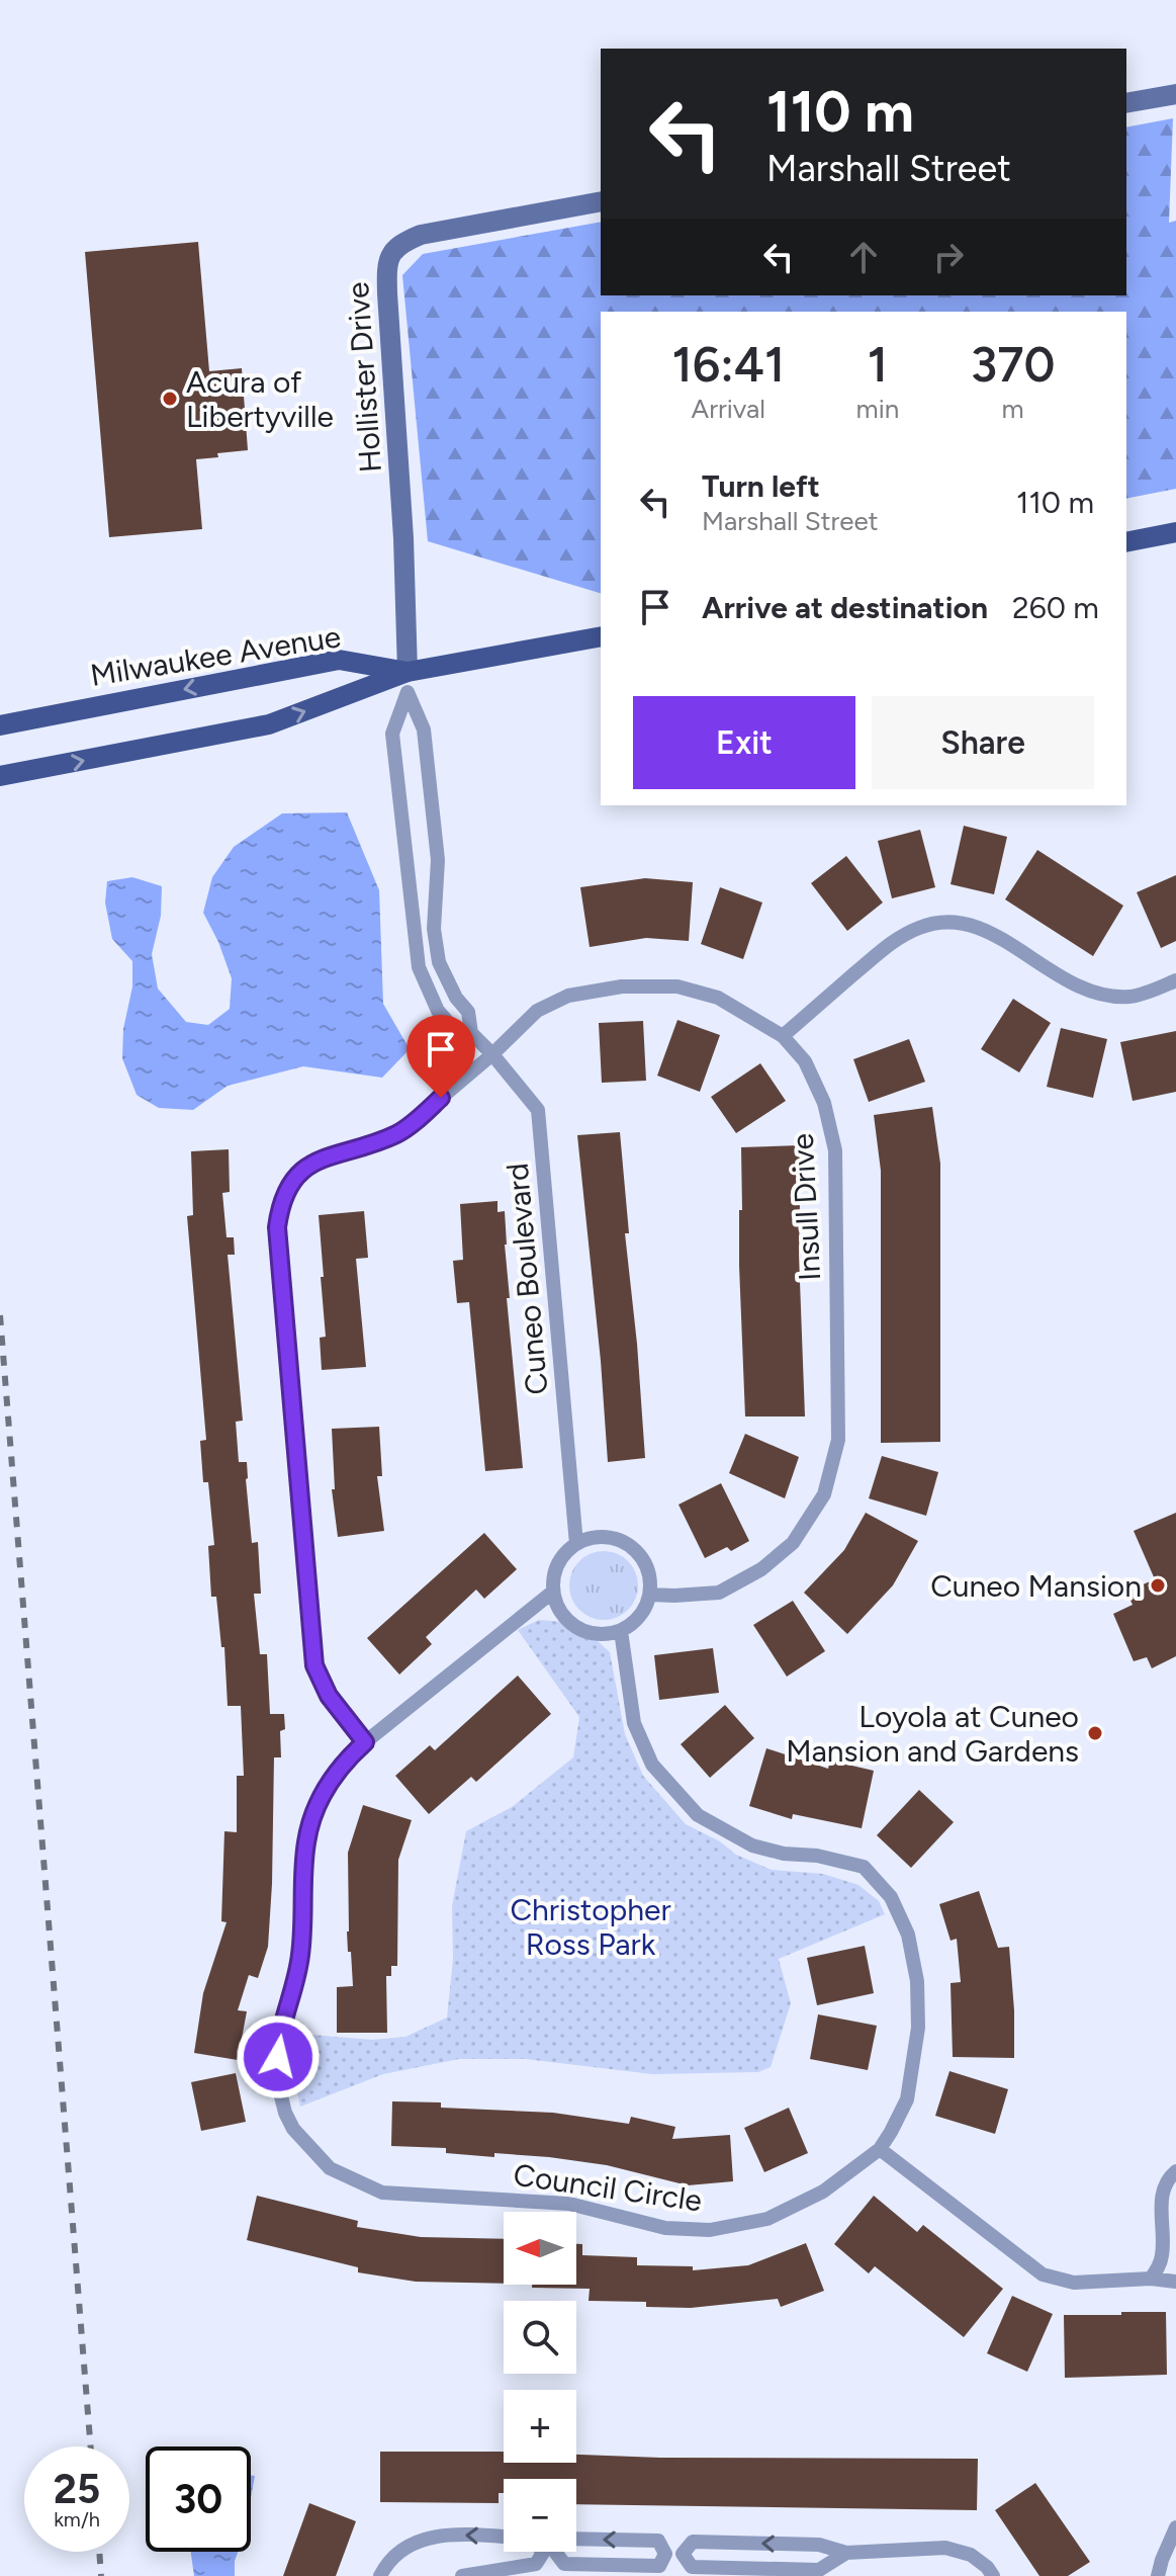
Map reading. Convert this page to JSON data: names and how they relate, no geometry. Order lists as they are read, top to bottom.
{
  "streets": {
    "main road": ["Milwaukee Avenue"],
    "street": [
      "Hollister Drive",
      "Insull Drive",
      "Cuneo Boulevard",
      "Council Circle"
    ]
  },
  "crossings": [
    ["Hollister Drive", "Milwaukee Avenue"],
    ["Hollister Drive", "Cuneo Boulevard"],
    ["Milwaukee Avenue", "Cuneo Boulevard"],
    ["Insull Drive", "Cuneo Boulevard"],
    ["Insull Drive", "Council Circle"],
    ["Cuneo Boulevard", "Council Circle"]
  ],
  "parks": ["Christopher Ross Park"],
  "places": ["Acura of Libertyville", "Cuneo Mansion", "Loyola at Cuneo Mansion and Gardens"],
  "north": "left",
  "page": {
    "turn": ["110 m", "Marshall Street"],
    "eta": [
      "16:41",
      "Arrival",
      "1",
      "min",
      "370",
      "m"
    ],
    "list": [
      {
        "name": "Turn left",
        "note": "Marshall Street",
        "value": "110 m"
      },
      {
        "name": "Arrive at destination",
        "value": "260 m"
      }
    ],
    "buttons": ["Exit", "Share"],
    "map_buttons": ["+", "−"],
    "speed": "25 km/h",
    "limit": "30"
  }
}
